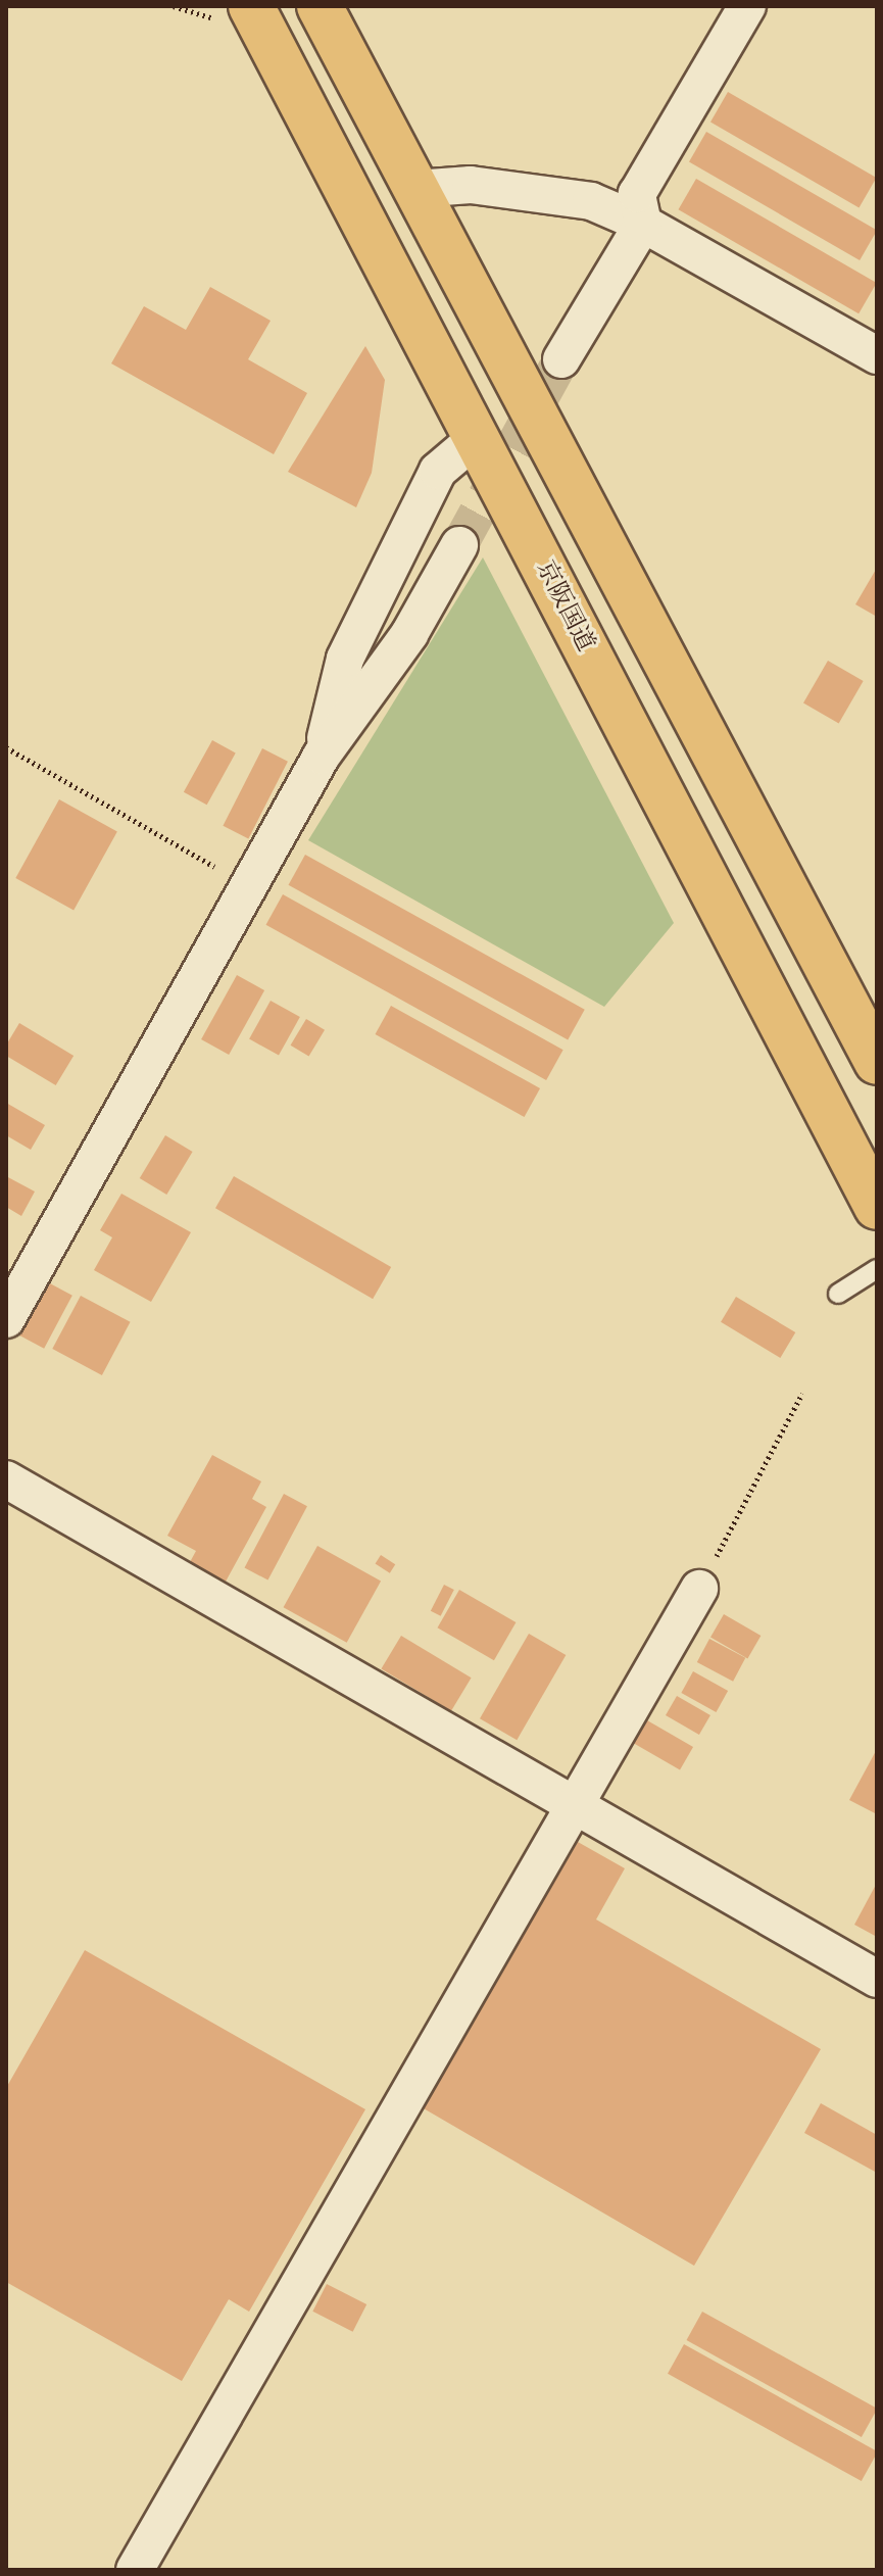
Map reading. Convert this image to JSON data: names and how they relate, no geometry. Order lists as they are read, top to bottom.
{
  "streets": {
    "highway": ["京阪国道"]
  }
}
